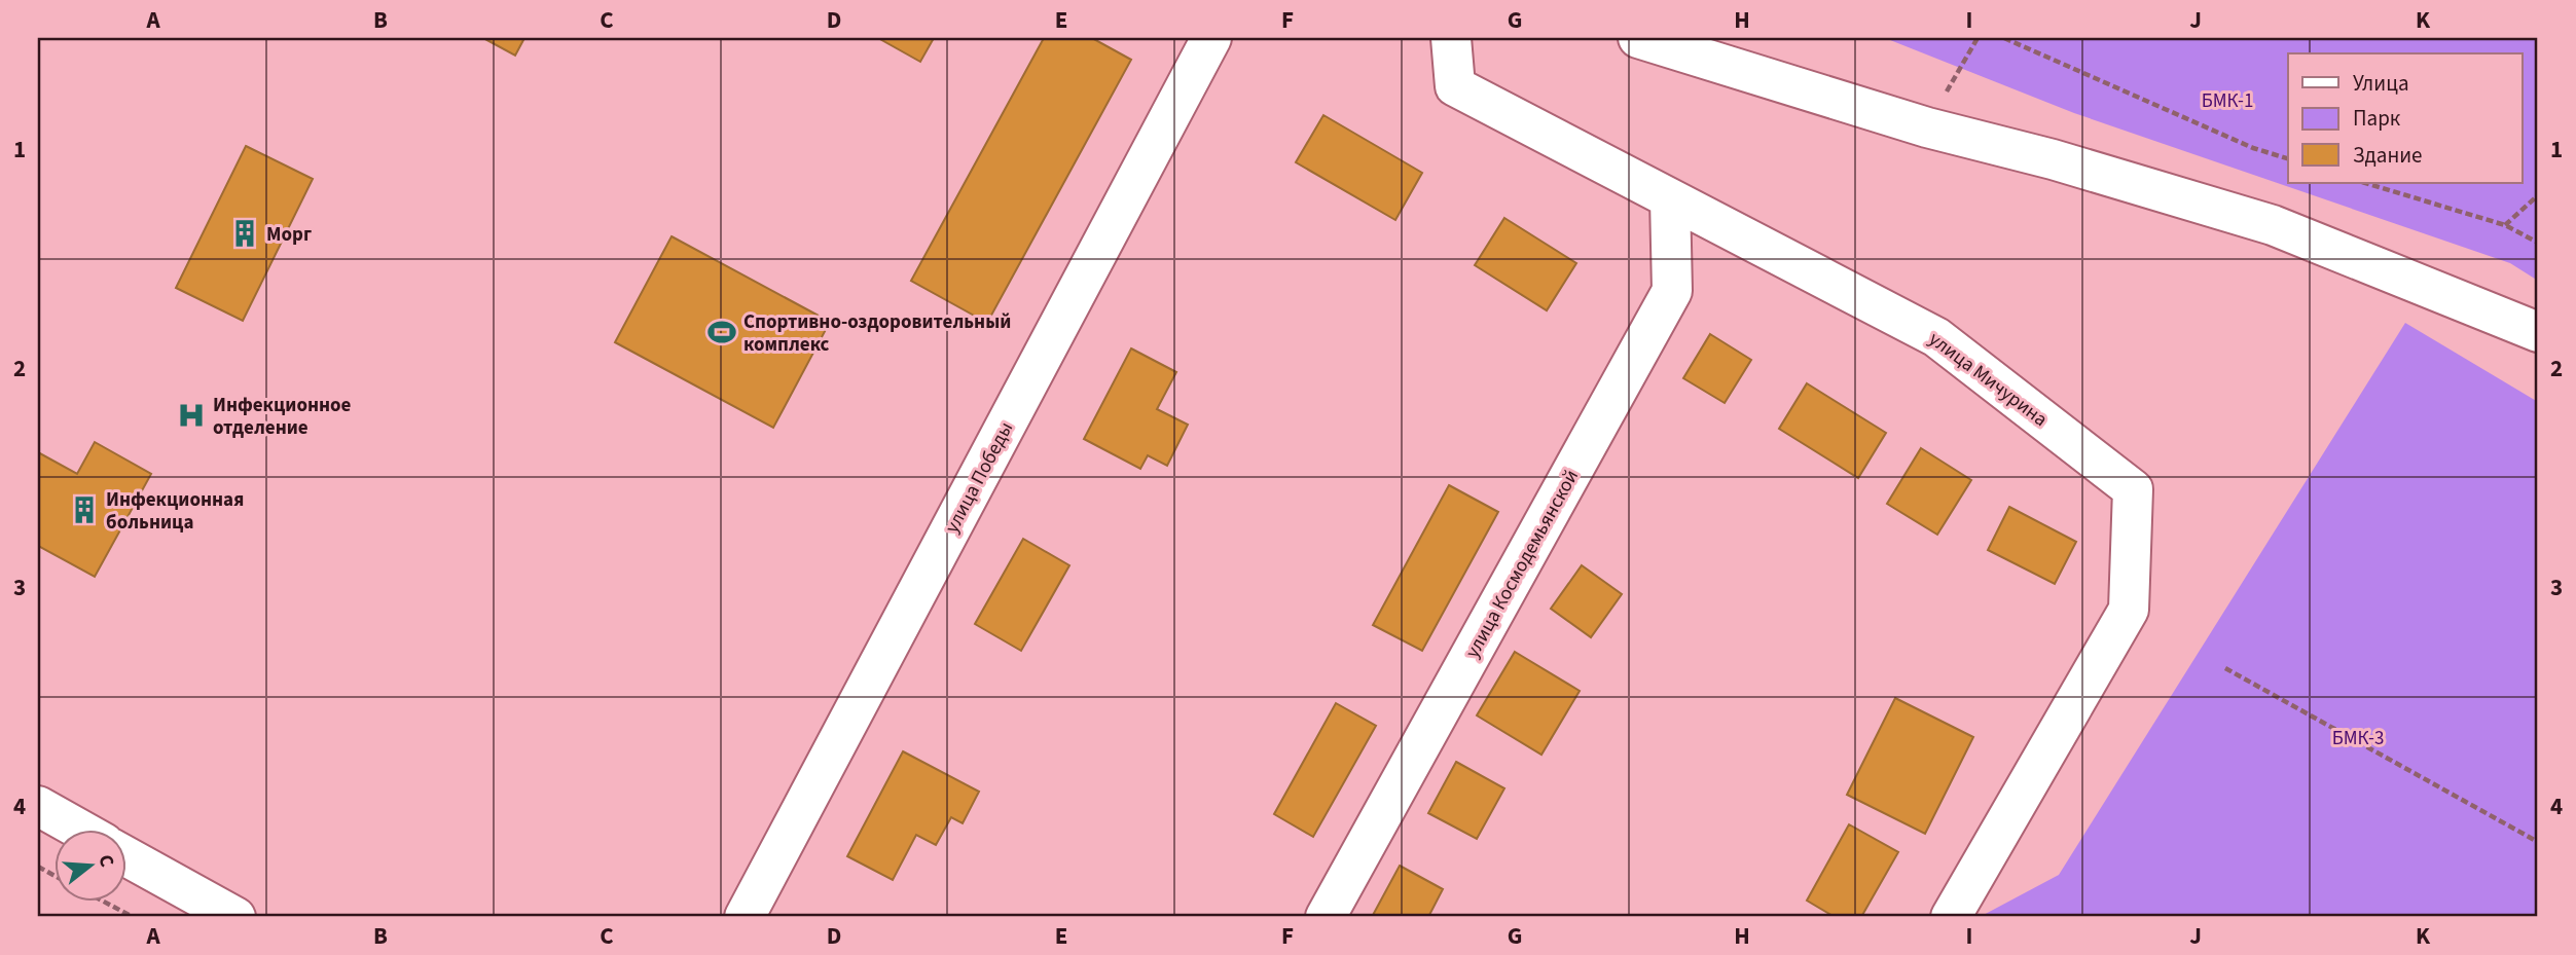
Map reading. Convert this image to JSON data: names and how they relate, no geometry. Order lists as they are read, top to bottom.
{
  "streets": {
    "street": ["улица Мичурина", "улица Победы", "улица Космодемьянской"]
  },
  "crossings": [
    ["улица Мичурина", "улица Космодемьянской"]
  ],
  "parks": ["БМК-1", "БМК-3"],
  "places": {
    "building": ["Морг", "Инфекционная больница"],
    "sports": ["Спортивно-оздоровительный комплекс"],
    "hospital": ["Инфекционное отделение"]
  },
  "legend": ["Улица", "Парк", "Здание"],
  "north": "right",
  "grid": {
    "columns": [
      "A",
      "B",
      "C",
      "D",
      "E",
      "F",
      "G",
      "H",
      "I",
      "J",
      "K"
    ],
    "rows": [
      "1",
      "2",
      "3",
      "4"
    ]
  }
}
